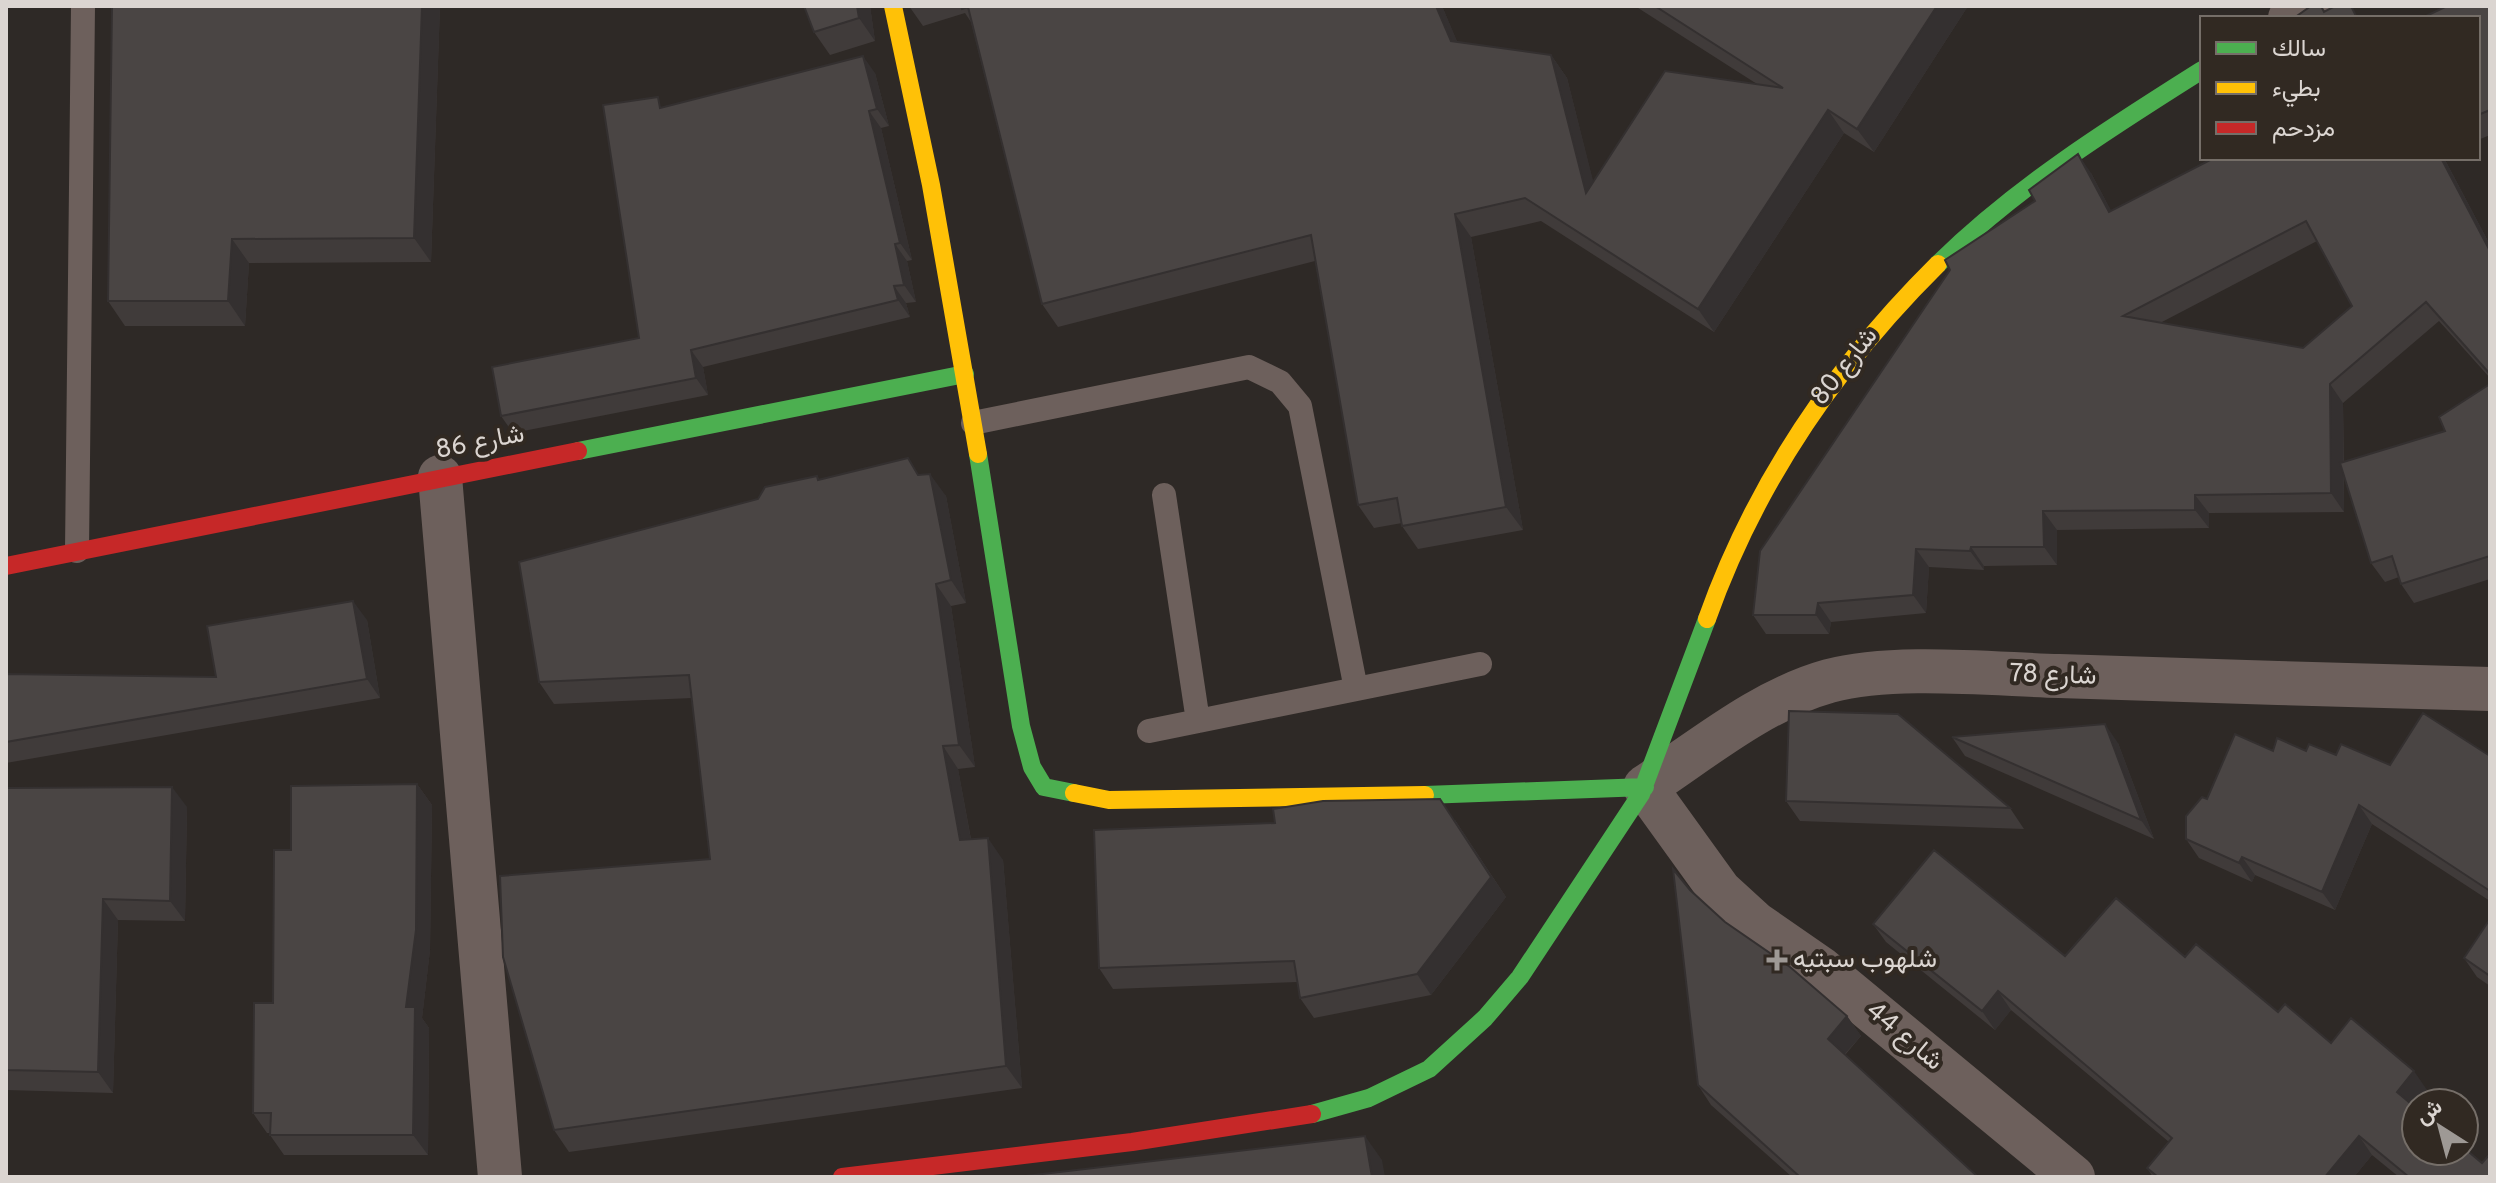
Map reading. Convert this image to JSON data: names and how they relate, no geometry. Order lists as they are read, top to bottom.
{
  "streets": {
    "street": [
      "شارع 80",
      "شارع 86",
      "شارع 78",
      "شارع 44"
    ]
  },
  "crossings": [
    ["شارع 80", "شارع 78"],
    ["شارع 80", "شارع 44"],
    ["شارع 78", "شارع 44"]
  ],
  "places": {
    "health": ["شلهوب سبتيه"]
  },
  "legend": ["سالك", "بطيء", "مزدحم"],
  "north": "top left"
}
